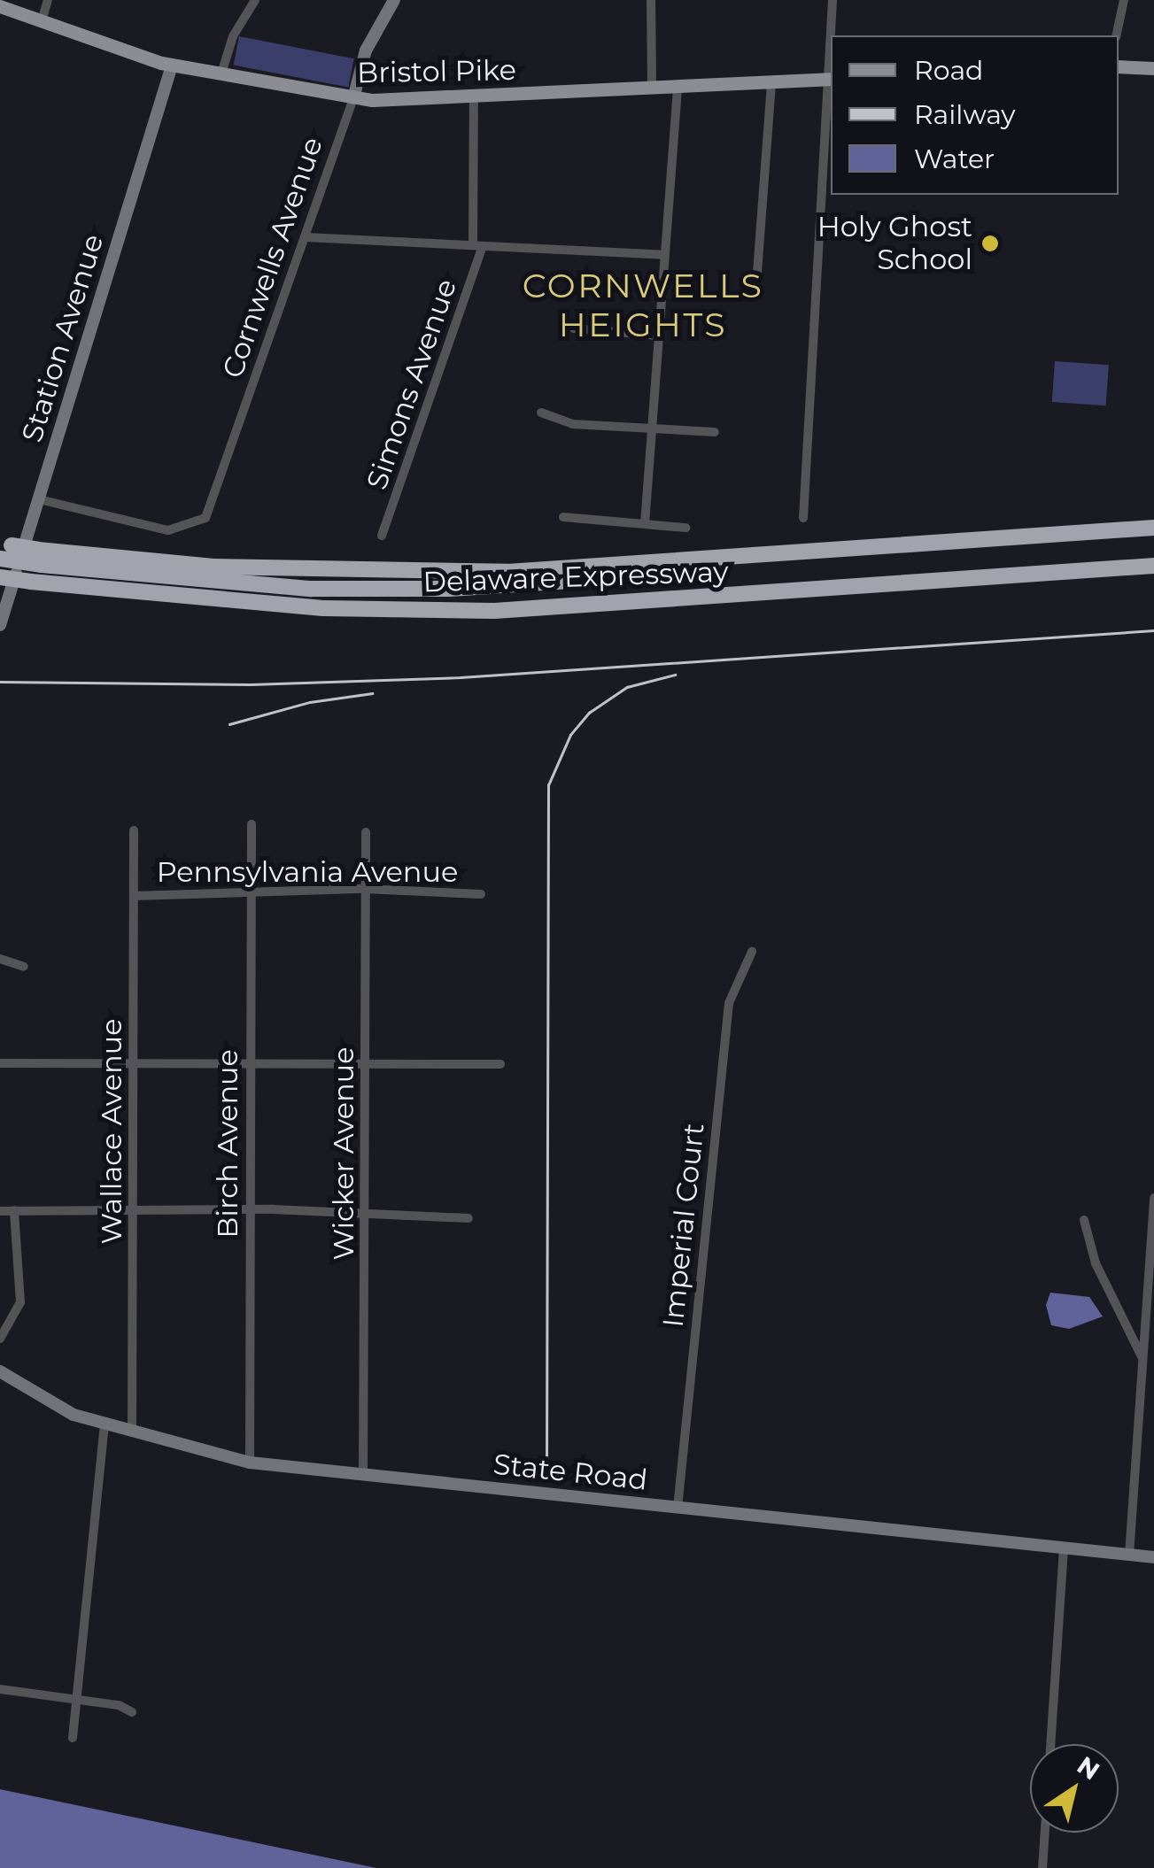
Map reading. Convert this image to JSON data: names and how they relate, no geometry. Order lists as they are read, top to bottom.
{
  "streets": {
    "highway": ["Delaware Expressway"],
    "main road": [
      "Bristol Pike",
      "Cornwells Avenue",
      "Station Avenue",
      "State Road"
    ],
    "street": [
      "Simons Avenue",
      "Pennsylvania Avenue",
      "Wallace Avenue",
      "Birch Avenue",
      "Wicker Avenue",
      "Imperial Court"
    ]
  },
  "crossings": [
    ["Bristol Pike", "Cornwells Avenue"],
    ["Bristol Pike", "Station Avenue"],
    ["Bristol Pike", "Simons Avenue"],
    ["Cornwells Avenue", "Station Avenue"],
    ["Pennsylvania Avenue", "Wallace Avenue"],
    ["Pennsylvania Avenue", "Birch Avenue"],
    ["Pennsylvania Avenue", "Wicker Avenue"],
    ["Wallace Avenue", "State Road"],
    ["Birch Avenue", "State Road"],
    ["Wicker Avenue", "State Road"],
    ["Imperial Court", "State Road"]
  ],
  "districts": ["CORNWELLS HEIGHTS"],
  "places": ["Holy Ghost School"],
  "legend": ["Road", "Railway", "Water"],
  "north": "top right"
}
